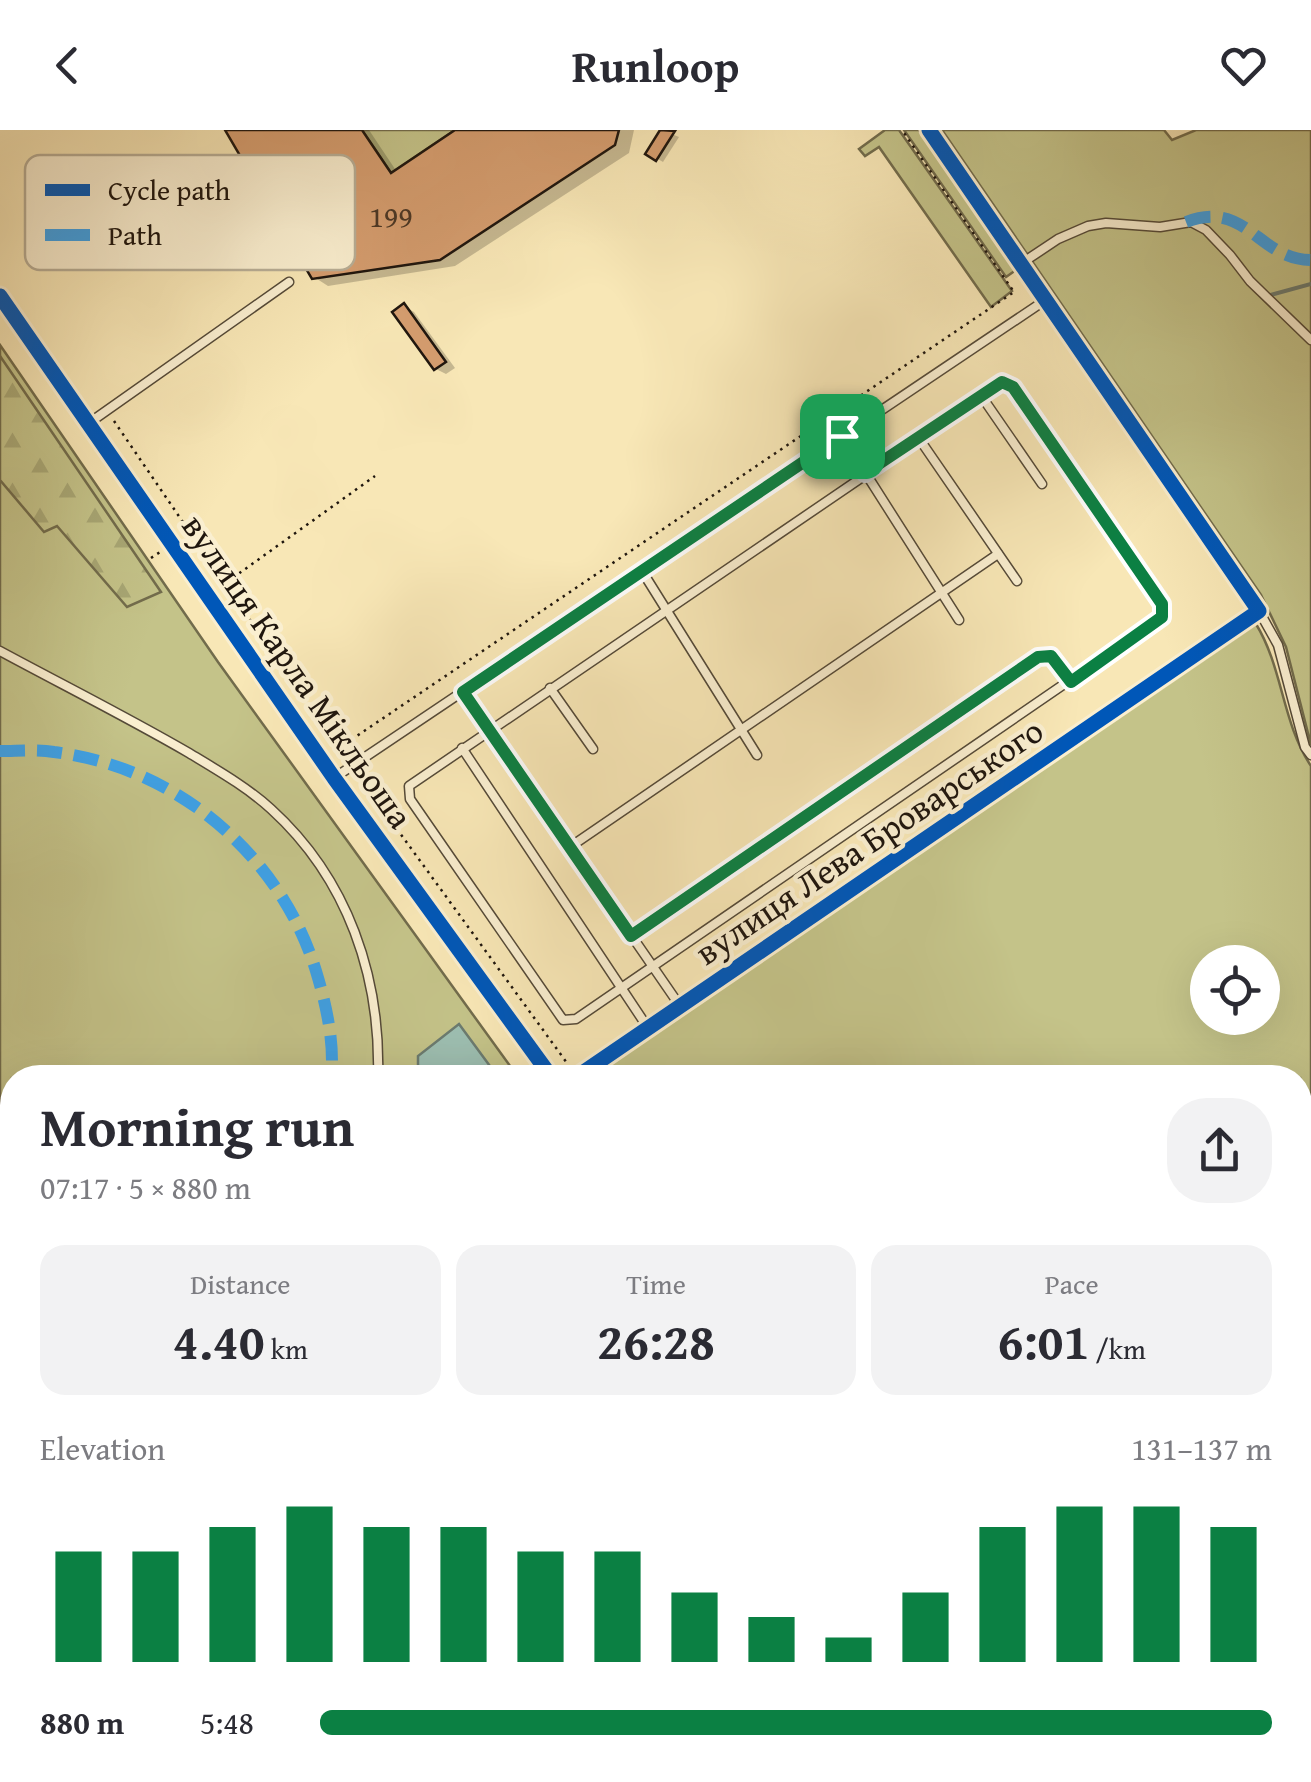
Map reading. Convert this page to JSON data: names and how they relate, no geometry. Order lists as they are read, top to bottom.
{
  "streets": {
    "street": ["вулиця Карла Мікльоша", "вулиця Лева Броварського"]
  },
  "house_numbers": ["199"],
  "legend": ["Cycle path", "Path"],
  "page": {
    "header": "Runloop",
    "heading": ["Morning run", "07:17 · 5 × 880 m"],
    "stats": [
      ["Distance", "4.40 km"],
      ["Time", "26:28"],
      ["Pace", "6:01 /km"]
    ],
    "chart": ["Elevation", "131–137 m"],
    "list": [
      {
        "name": "880 m",
        "note": "5:48"
      }
    ]
  }
}
